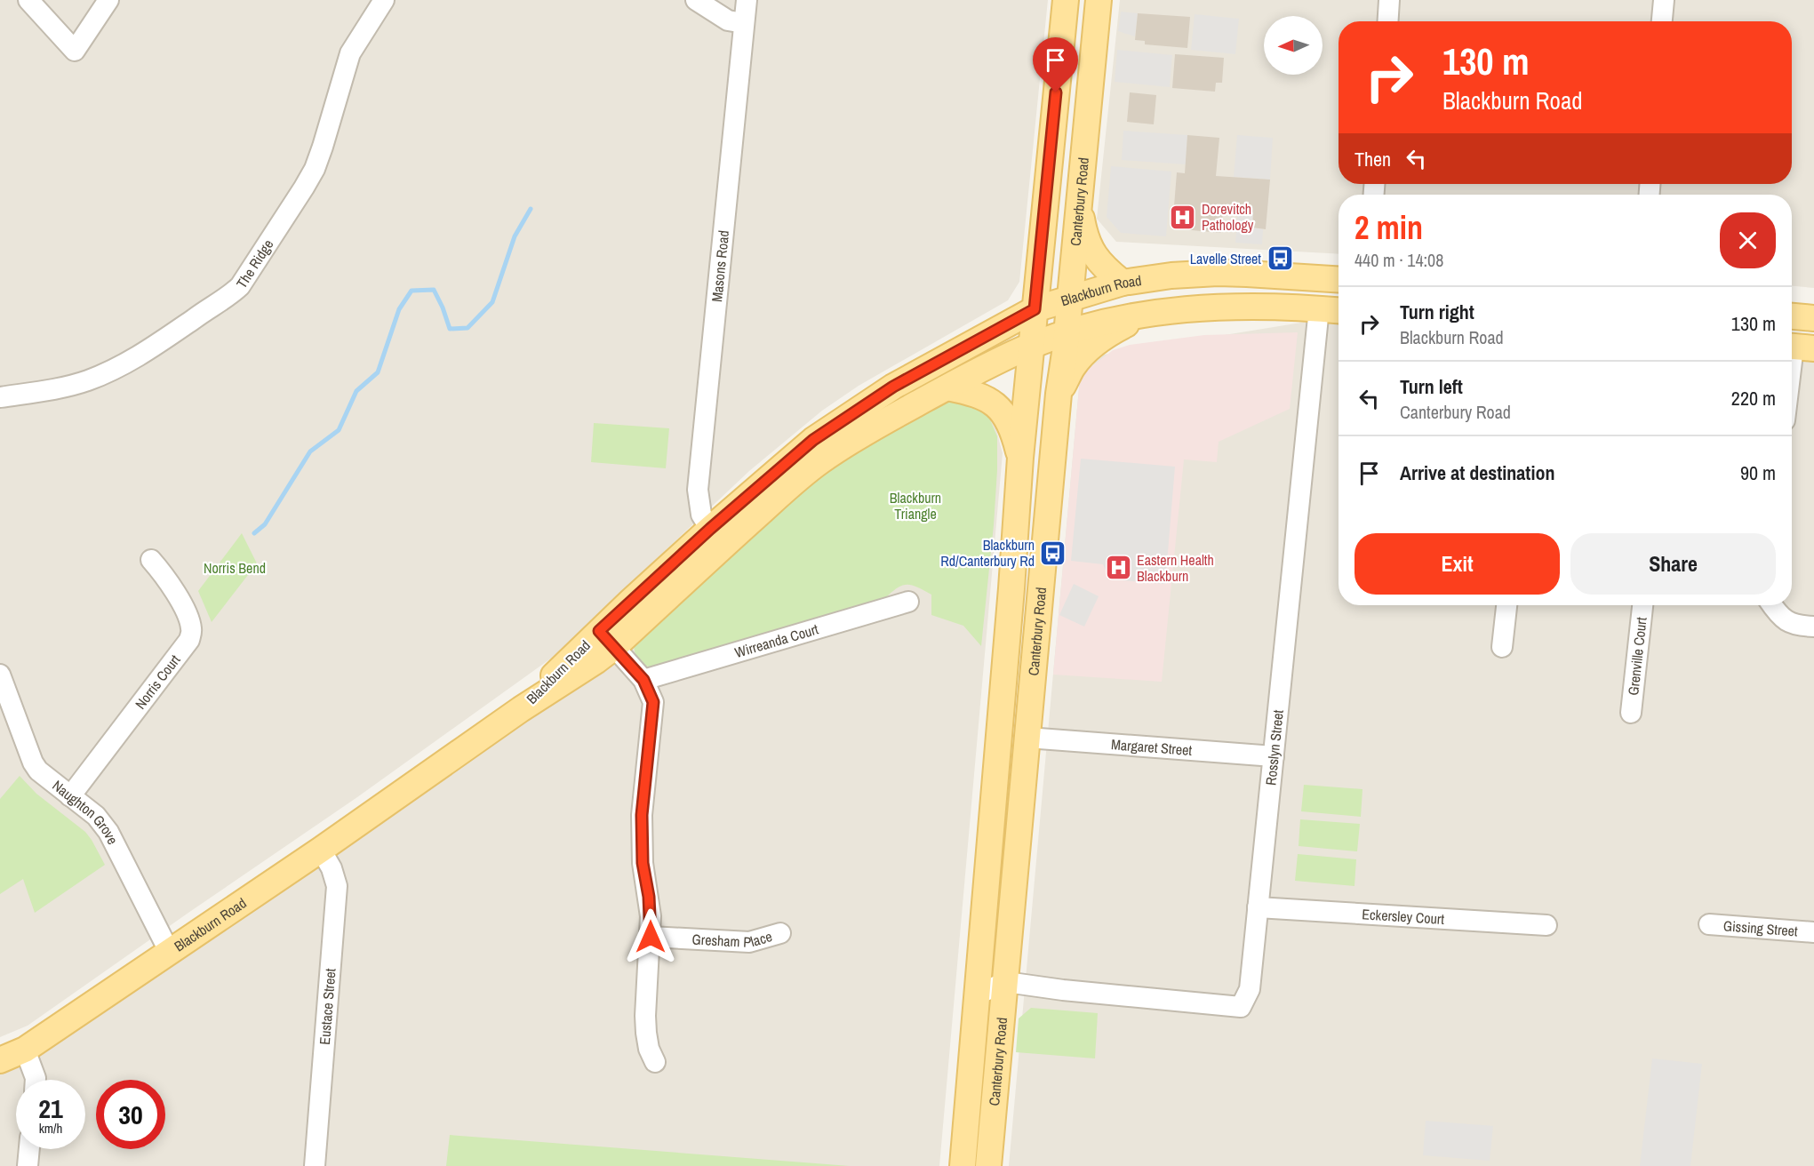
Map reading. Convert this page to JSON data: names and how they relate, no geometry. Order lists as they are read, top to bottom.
{
  "streets": {
    "main road": ["Canterbury Road", "Blackburn Road"],
    "street": [
      "The Ridge",
      "Masons Road",
      "Wirreanda Court",
      "Grenville Court",
      "Norris Court",
      "Margaret Street",
      "Rosslyn Street",
      "Naughton Grove",
      "Eckersley Court",
      "Gissing Street",
      "Gresham Place",
      "Eustace Street"
    ]
  },
  "crossings": [
    ["Canterbury Road", "Blackburn Road"],
    ["Canterbury Road", "Margaret Street"],
    ["Canterbury Road", "Rosslyn Street"],
    ["Masons Road", "Blackburn Road"],
    ["Blackburn Road", "Rosslyn Street"],
    ["Blackburn Road", "Naughton Grove"],
    ["Blackburn Road", "Eustace Street"],
    ["Norris Court", "Naughton Grove"],
    ["Margaret Street", "Rosslyn Street"],
    ["Rosslyn Street", "Eckersley Court"]
  ],
  "parks": ["Blackburn Triangle", "Norris Bend"],
  "places": {
    "hospital": ["Dorevitch Pathology", "Eastern Health Blackburn"],
    "bus stop": ["Lavelle Street", "Blackburn Rd/Canterbury Rd"]
  },
  "north": "left",
  "page": {
    "turn": ["130 m", "Blackburn Road"],
    "then": "Then",
    "heading": ["2 min", "440 m · 14:08"],
    "list": [
      {
        "name": "Turn right",
        "note": "Blackburn Road",
        "value": "130 m"
      },
      {
        "name": "Turn left",
        "note": "Canterbury Road",
        "value": "220 m"
      },
      {
        "name": "Arrive at destination",
        "value": "90 m"
      }
    ],
    "buttons": ["Exit", "Share"],
    "speed": "21 km/h",
    "limit": "30"
  }
}
